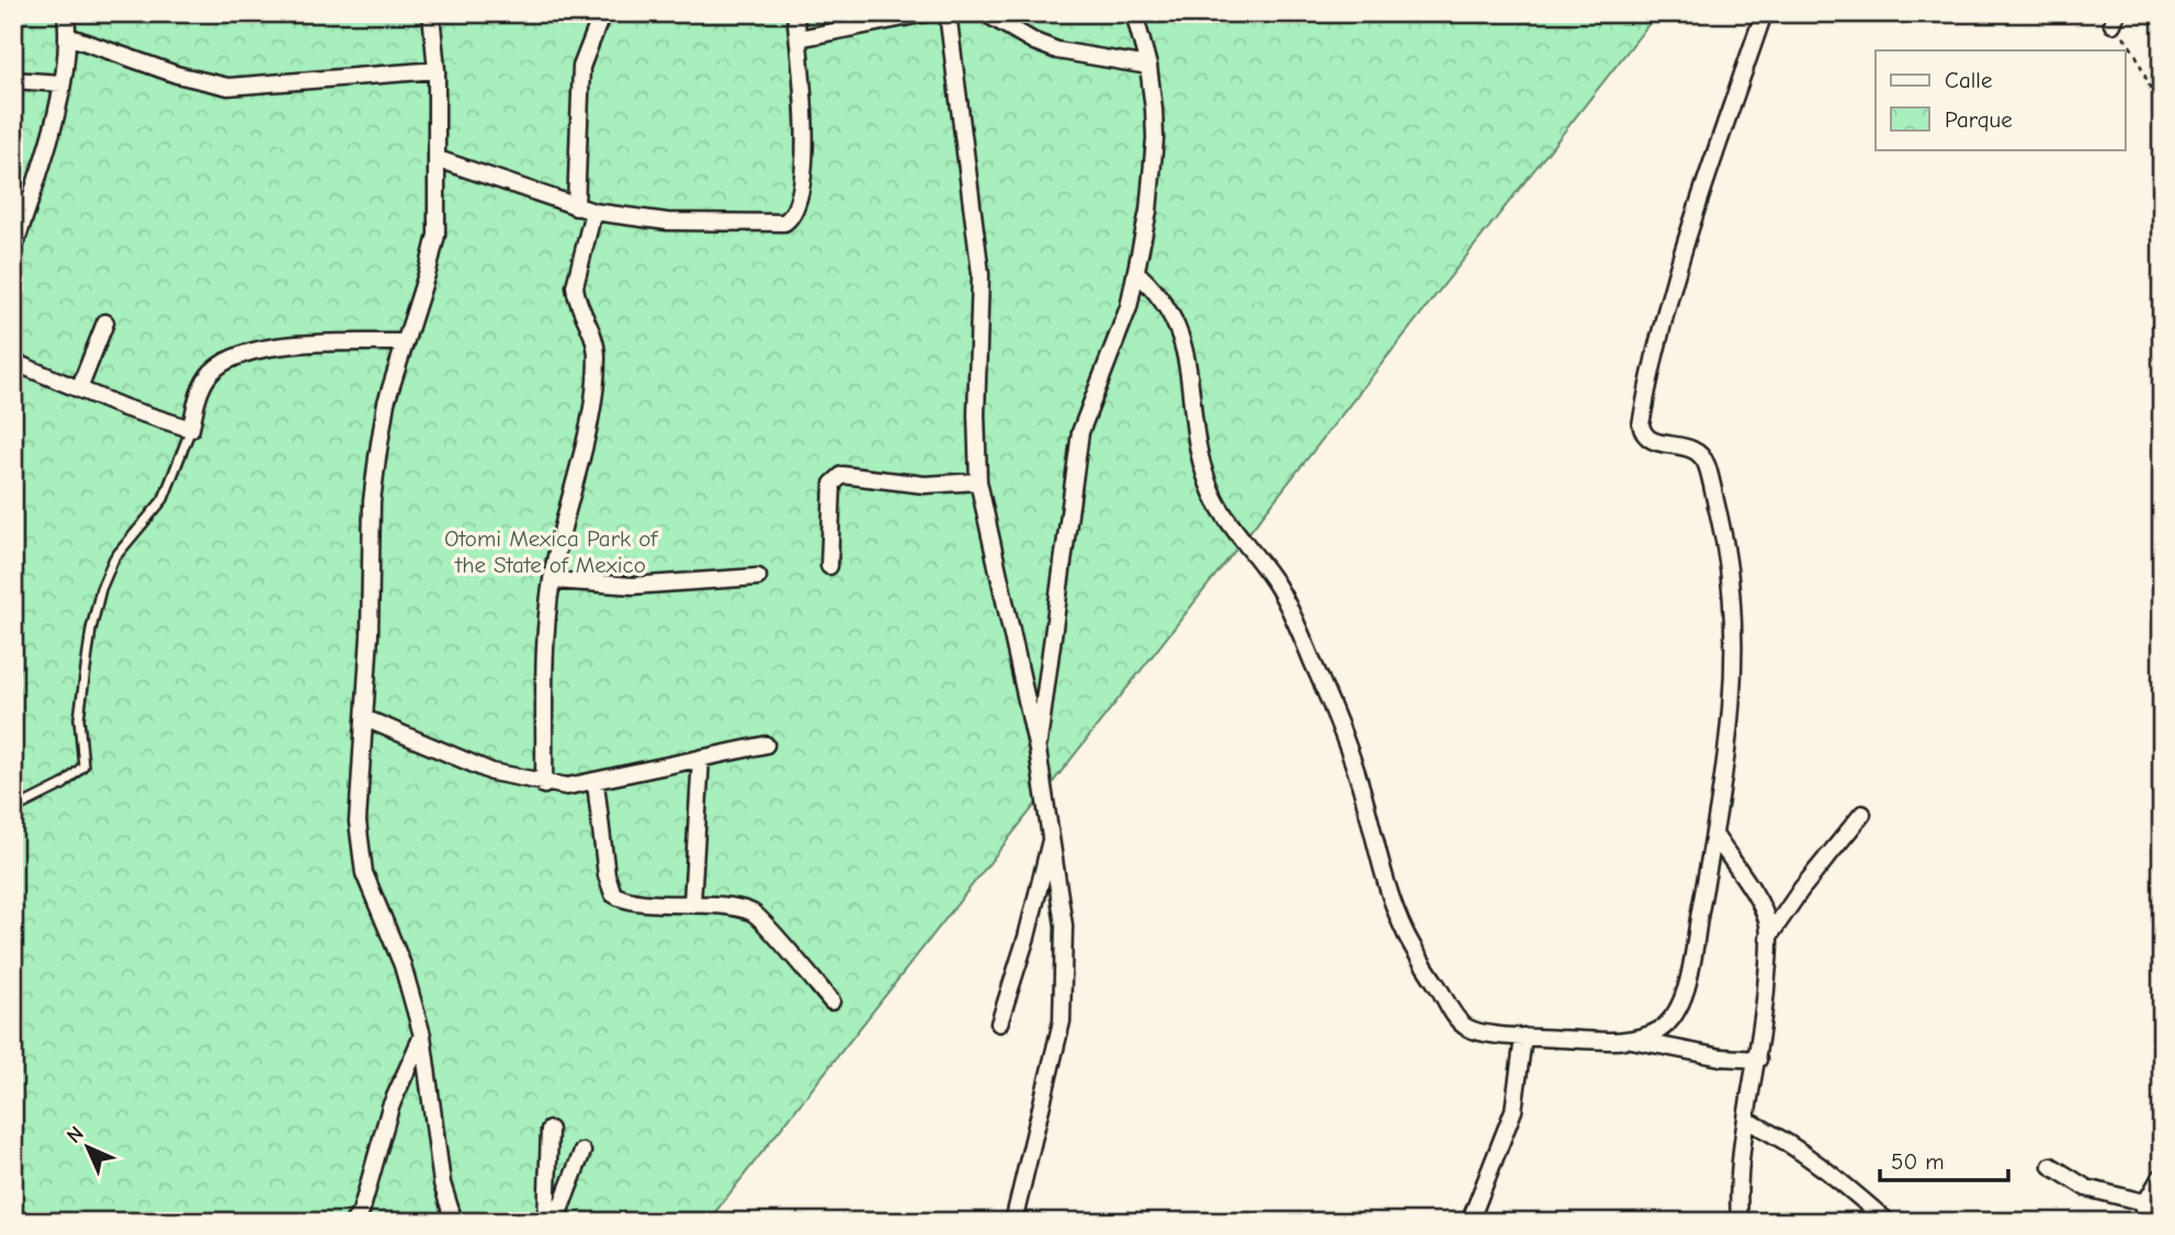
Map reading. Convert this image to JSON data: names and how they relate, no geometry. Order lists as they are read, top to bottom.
{
  "parks": ["Otomi Mexica Park of the State of Mexico"],
  "legend": ["Calle", "Parque"],
  "scale_bar": "50 m",
  "north": "top left"
}
